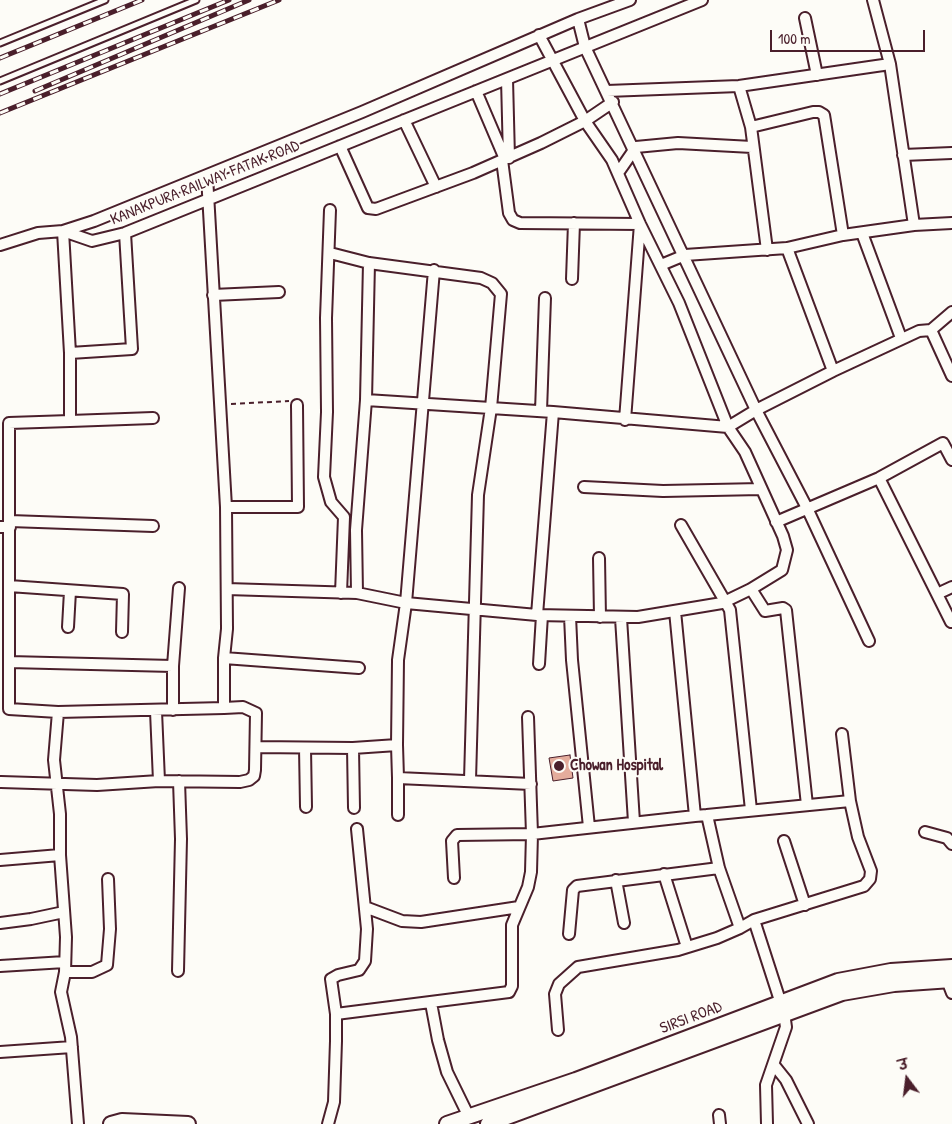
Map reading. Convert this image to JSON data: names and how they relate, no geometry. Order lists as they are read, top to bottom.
{
  "streets": {
    "main road": ["SIRSI ROAD"],
    "street": ["KANAKPURA RAILWAY FATAK ROAD"]
  },
  "places": ["Chowan Hospital"],
  "scale_bar": "100 m",
  "north": "top"
}
